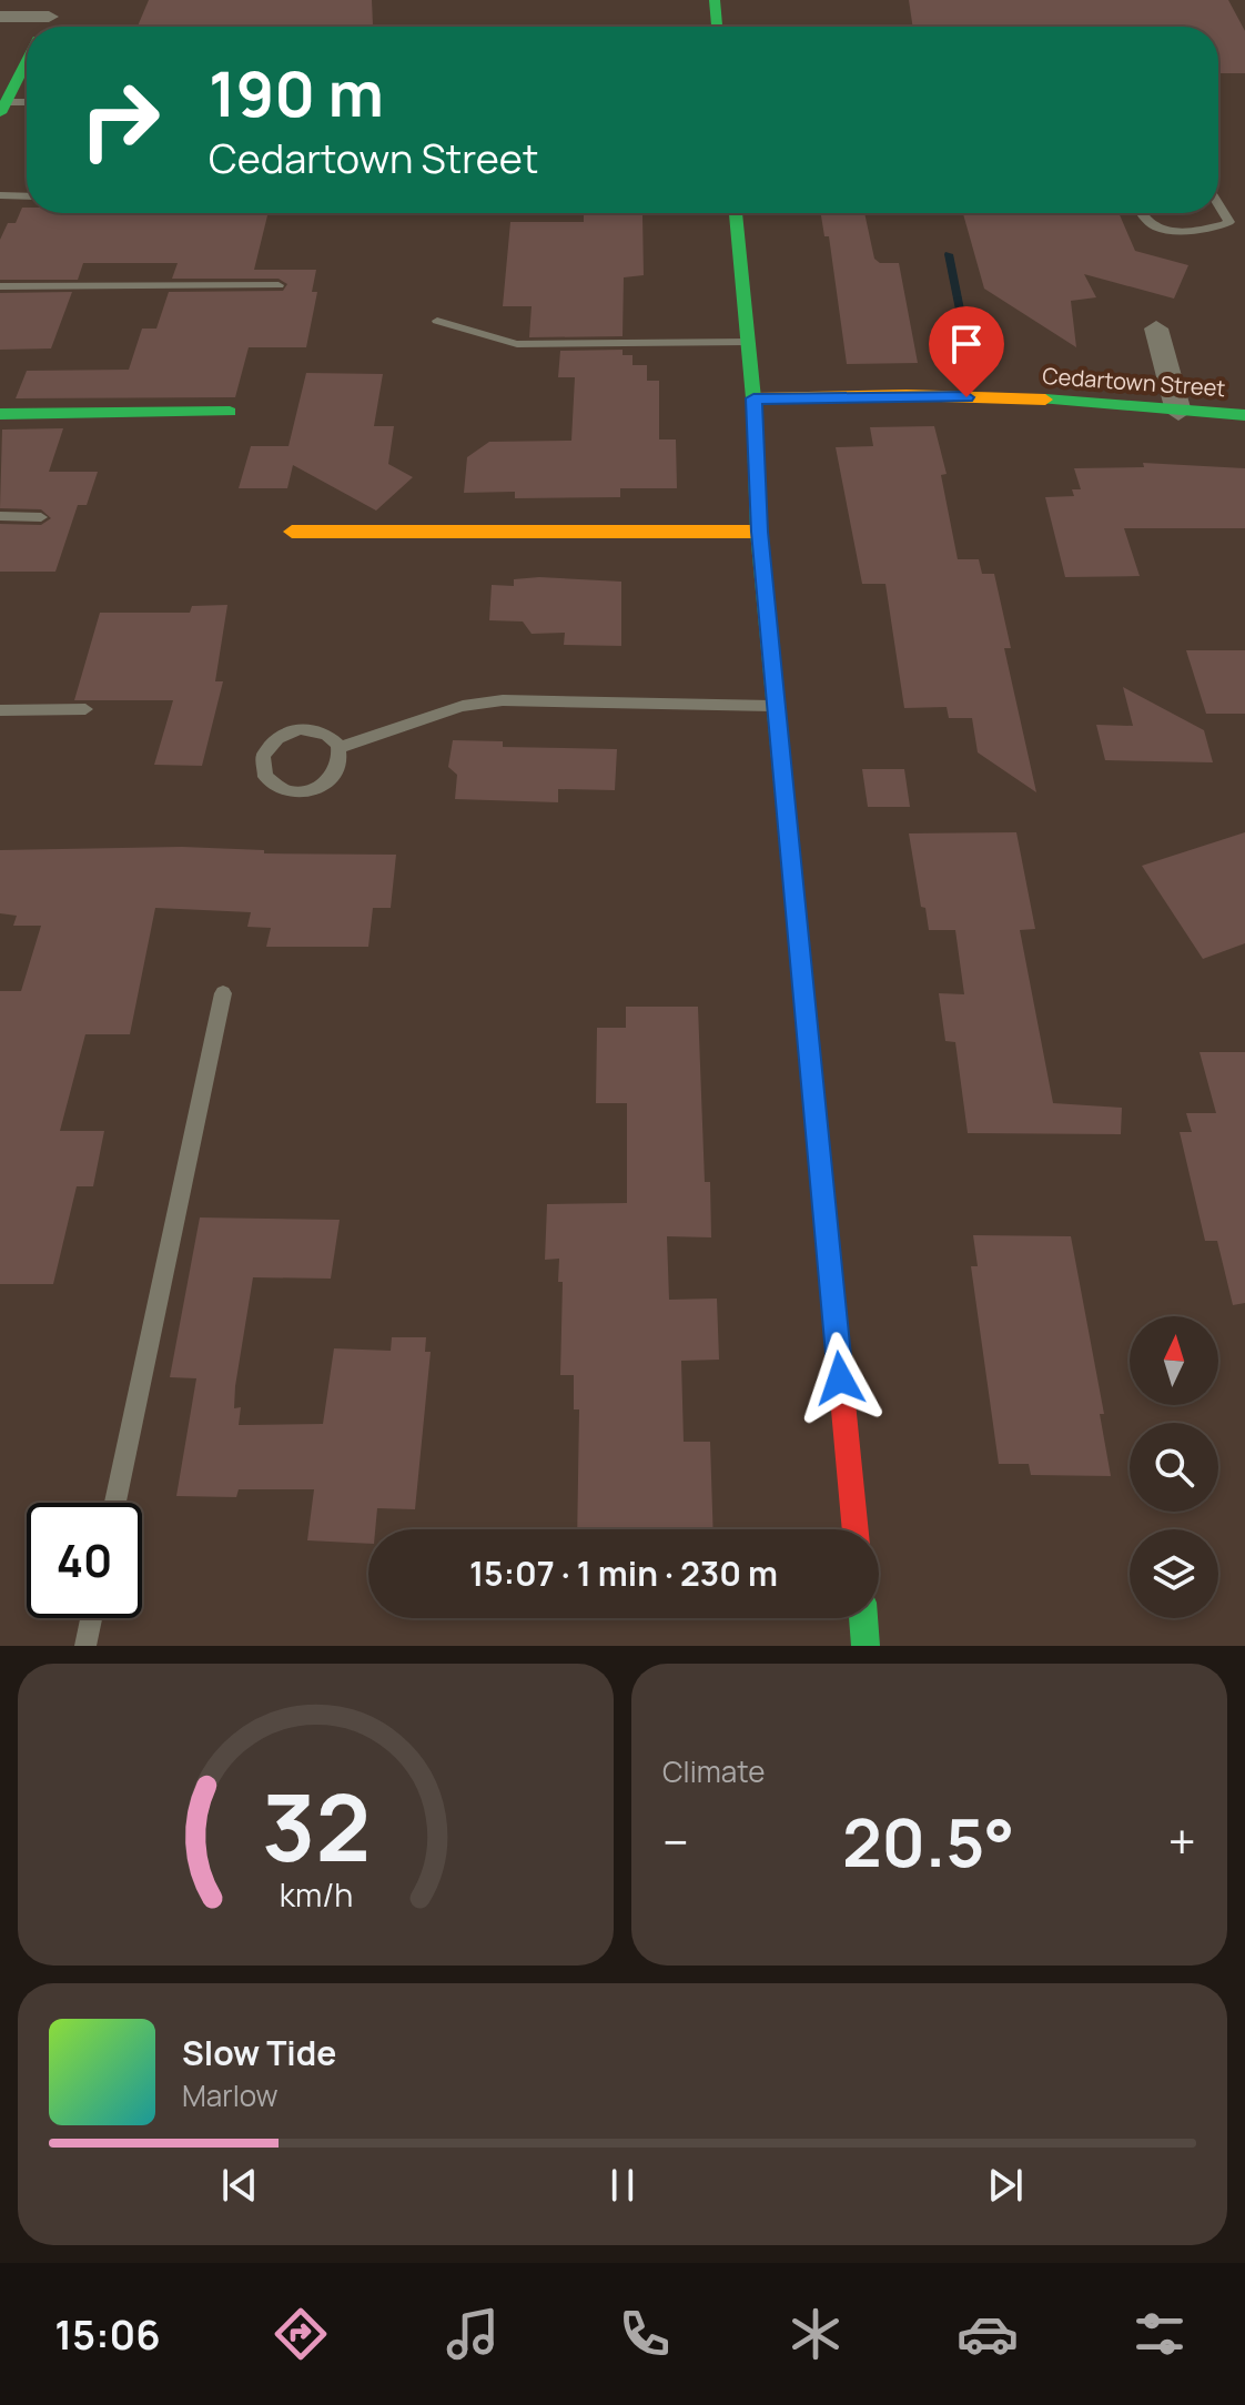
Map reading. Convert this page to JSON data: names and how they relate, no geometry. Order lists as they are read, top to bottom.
{
  "streets": {
    "street": ["Cedartown Street"]
  },
  "north": "top",
  "page": {
    "turn": ["190 m", "Cedartown Street"],
    "limit": "40",
    "trip": "15:07 · 1 min · 230 m",
    "tile": "Climate",
    "heat": ["−", "20.5°", "+"],
    "song": ["Slow Tide", "Marlow"],
    "tabs": "15:06",
    "gauge": ["32", "km/h"]
  }
}
